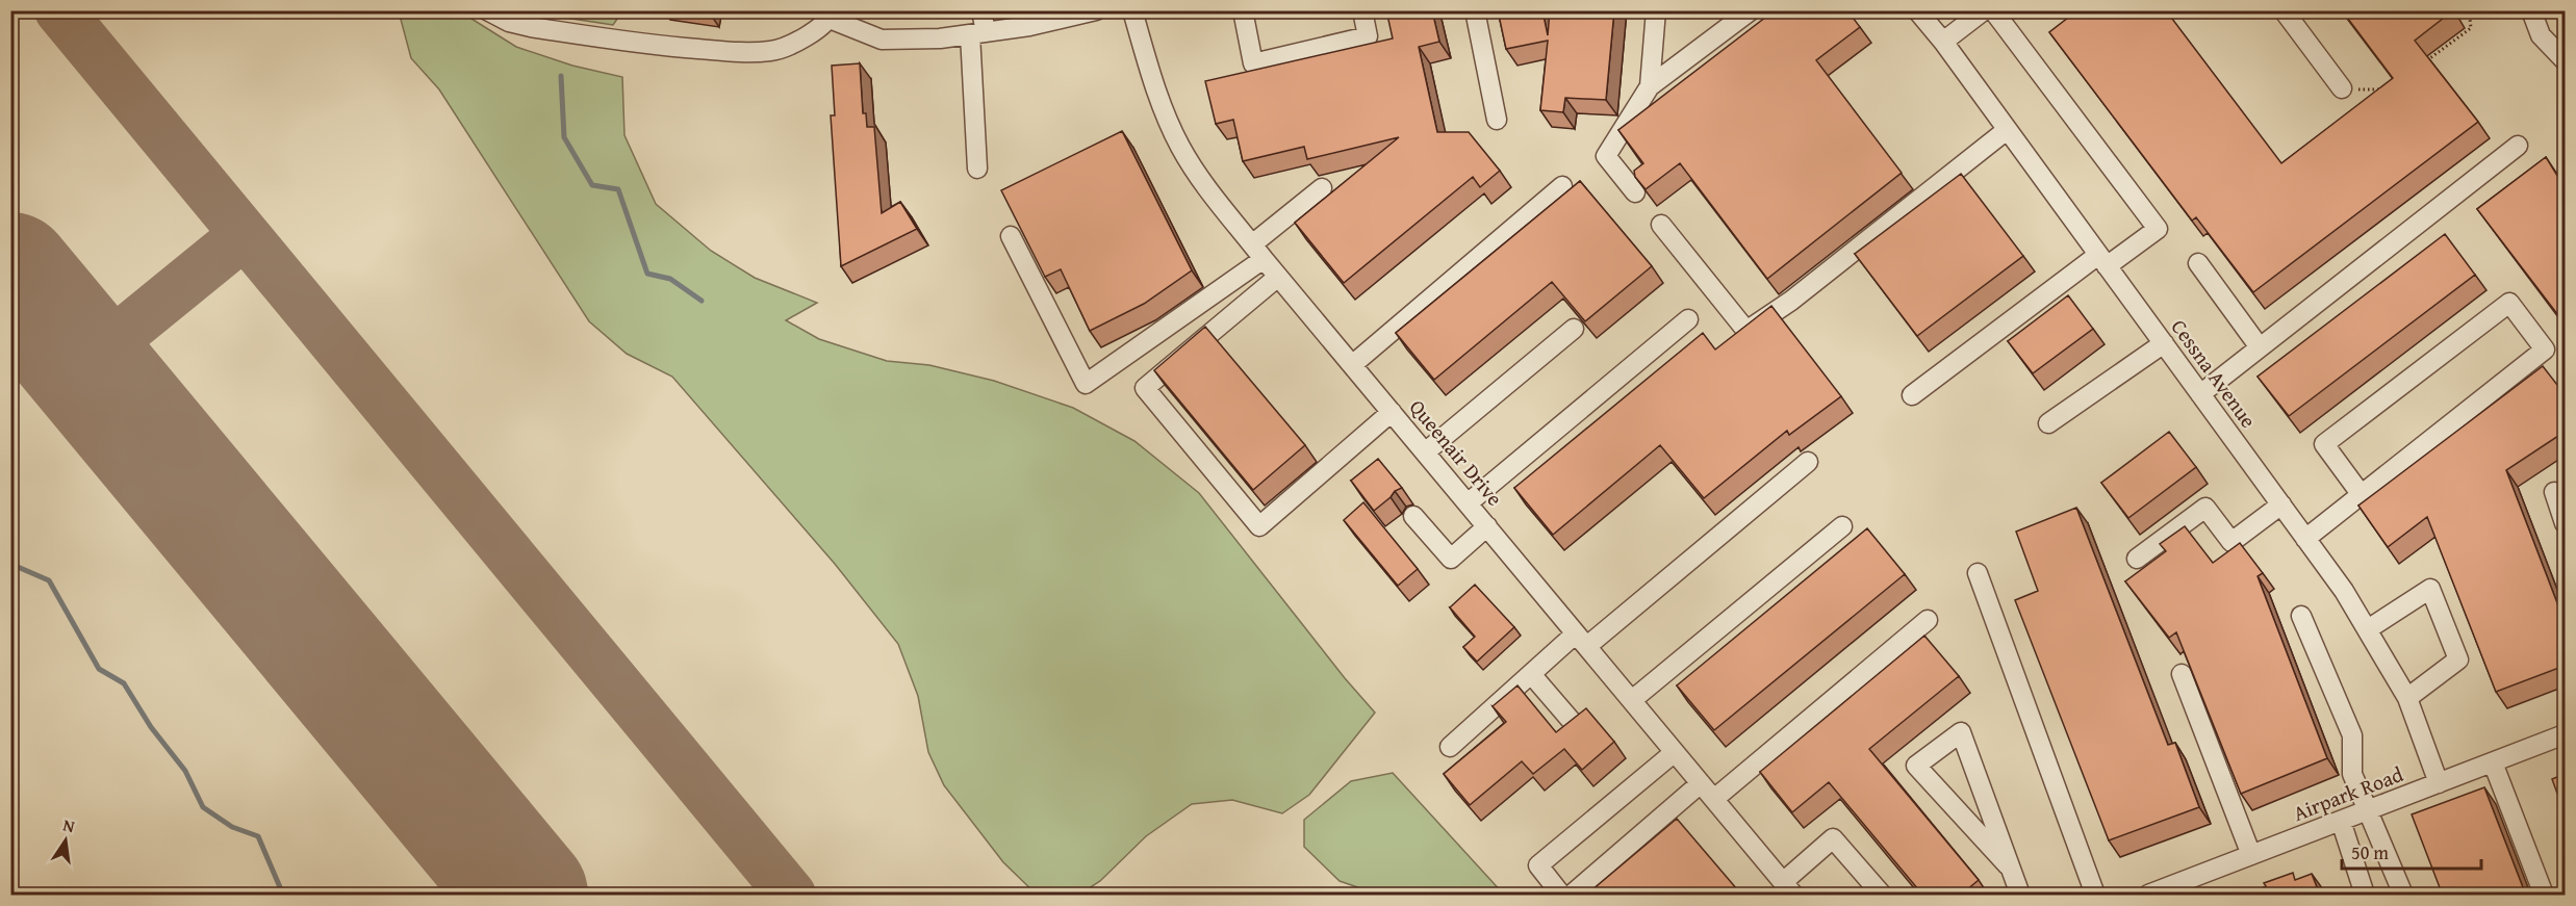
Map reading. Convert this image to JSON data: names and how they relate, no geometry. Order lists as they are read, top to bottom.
{
  "streets": {
    "street": ["Cessna Avenue", "Queenair Drive", "Airpark Road"]
  },
  "crossings": [
    ["Cessna Avenue", "Airpark Road"]
  ],
  "scale_bar": "50 m",
  "north": "top"
}
